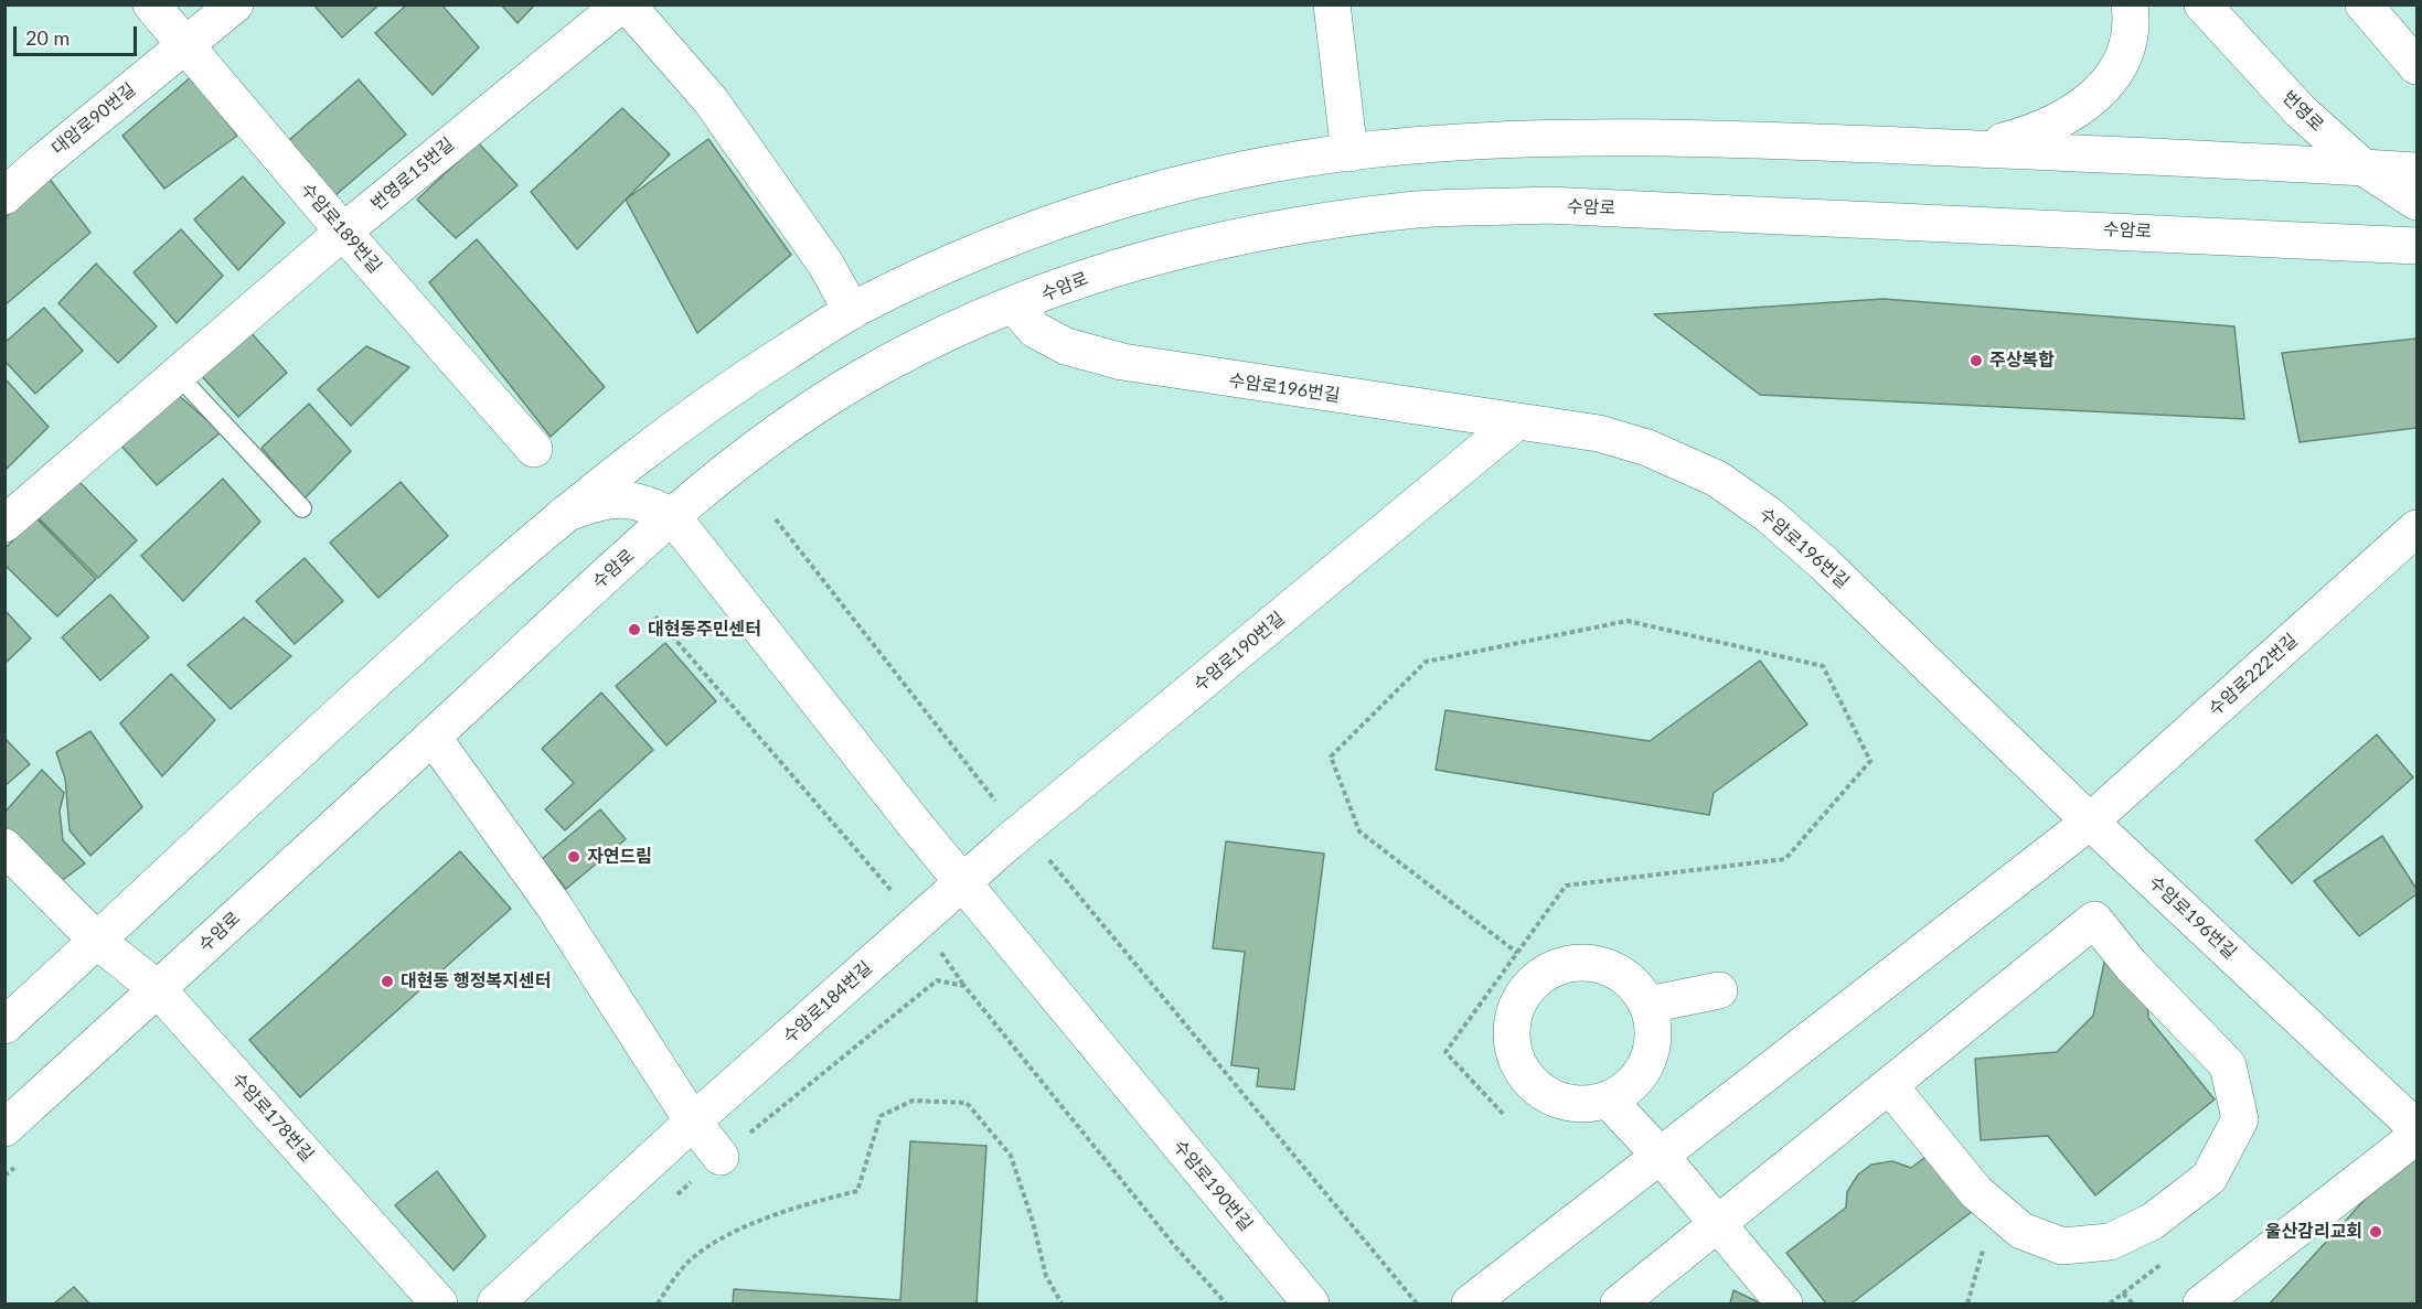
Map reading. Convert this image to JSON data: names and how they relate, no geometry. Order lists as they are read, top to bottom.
{
  "streets": {
    "street": [
      "번영로",
      "대암로90번길",
      "번영로15번길",
      "수암로",
      "수암로189번길",
      "수암로196번길",
      "수암로190번길",
      "수암로222번길",
      "수암로184번길",
      "수암로178번길"
    ]
  },
  "crossings": [
    ["대암로90번길", "수암로189번길"],
    ["번영로15번길", "수암로189번길"],
    ["수암로", "수암로196번길"],
    ["수암로", "수암로190번길"],
    ["수암로", "수암로178번길"],
    ["수암로196번길", "수암로190번길"],
    ["수암로196번길", "수암로222번길"],
    ["수암로190번길", "수암로184번길"]
  ],
  "places": [
    "주상복합",
    "대현동주민센터",
    "자연드림",
    "대현동 행정복지센터",
    "울산감리교회"
  ],
  "scale_bar": "20 m"
}
